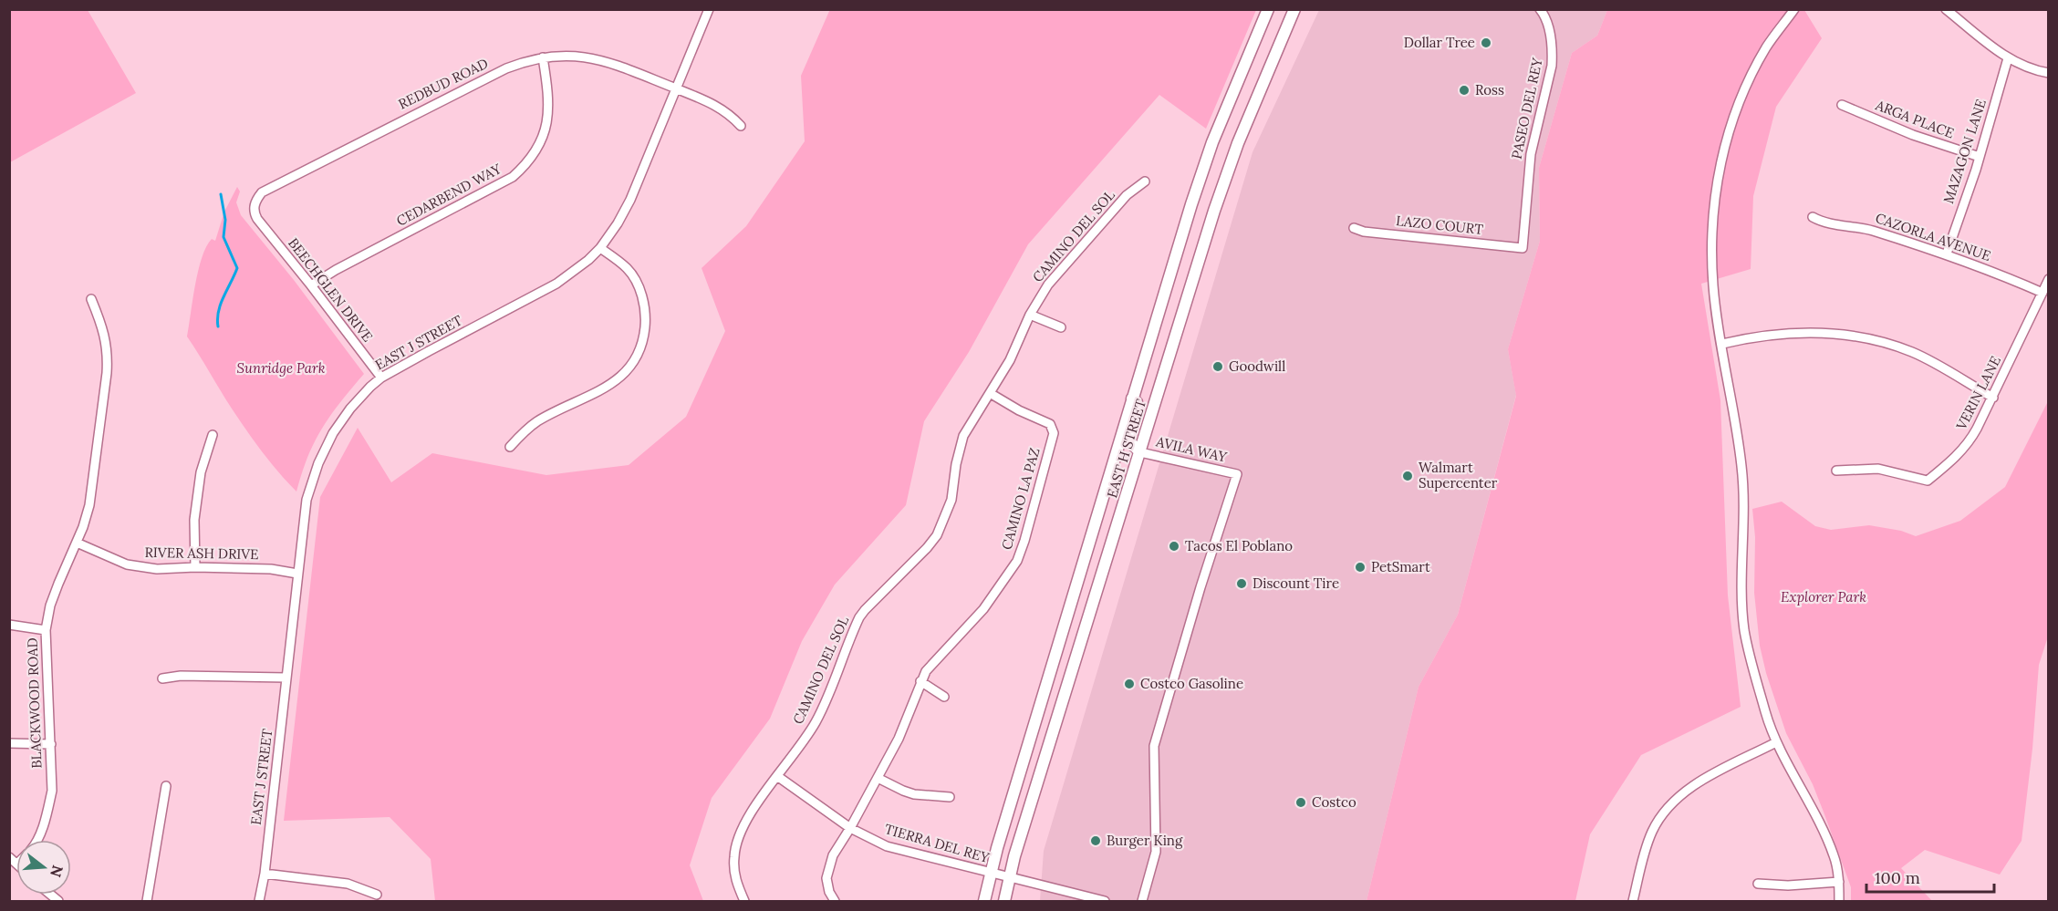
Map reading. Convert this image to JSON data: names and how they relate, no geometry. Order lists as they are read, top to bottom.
{
  "streets": {
    "main road": ["EAST H STREET"],
    "street": [
      "REDBUD ROAD",
      "PASEO DEL REY",
      "ARGA PLACE",
      "MAZAGON LANE",
      "CEDARBEND WAY",
      "LAZO COURT",
      "CAMINO DEL SOL",
      "CAZORLA AVENUE",
      "BEECHGLEN DRIVE",
      "EAST J STREET",
      "VERIN LANE",
      "AVILA WAY",
      "CAMINO LA PAZ",
      "RIVER ASH DRIVE",
      "BLACKWOOD ROAD",
      "TIERRA DEL REY"
    ]
  },
  "crossings": [
    ["REDBUD ROAD", "CEDARBEND WAY"],
    ["REDBUD ROAD", "BEECHGLEN DRIVE"],
    ["REDBUD ROAD", "EAST J STREET"],
    ["PASEO DEL REY", "LAZO COURT"],
    ["ARGA PLACE", "MAZAGON LANE"],
    ["MAZAGON LANE", "CAZORLA AVENUE"],
    ["CEDARBEND WAY", "BEECHGLEN DRIVE"],
    ["CAMINO DEL SOL", "CAMINO LA PAZ"],
    ["CAMINO DEL SOL", "TIERRA DEL REY"],
    ["CAZORLA AVENUE", "VERIN LANE"],
    ["BEECHGLEN DRIVE", "EAST J STREET"],
    ["EAST J STREET", "RIVER ASH DRIVE"],
    ["EAST H STREET", "AVILA WAY"],
    ["EAST H STREET", "TIERRA DEL REY"],
    ["CAMINO LA PAZ", "TIERRA DEL REY"],
    ["RIVER ASH DRIVE", "BLACKWOOD ROAD"]
  ],
  "parks": ["Sunridge Park", "Explorer Park"],
  "places": [
    "Dollar Tree",
    "Ross",
    "Goodwill",
    "Walmart Supercenter",
    "Tacos El Poblano",
    "PetSmart",
    "Discount Tire",
    "Costco Gasoline",
    "Costco",
    "Burger King"
  ],
  "scale_bar": "100 m",
  "north": "right"
}
